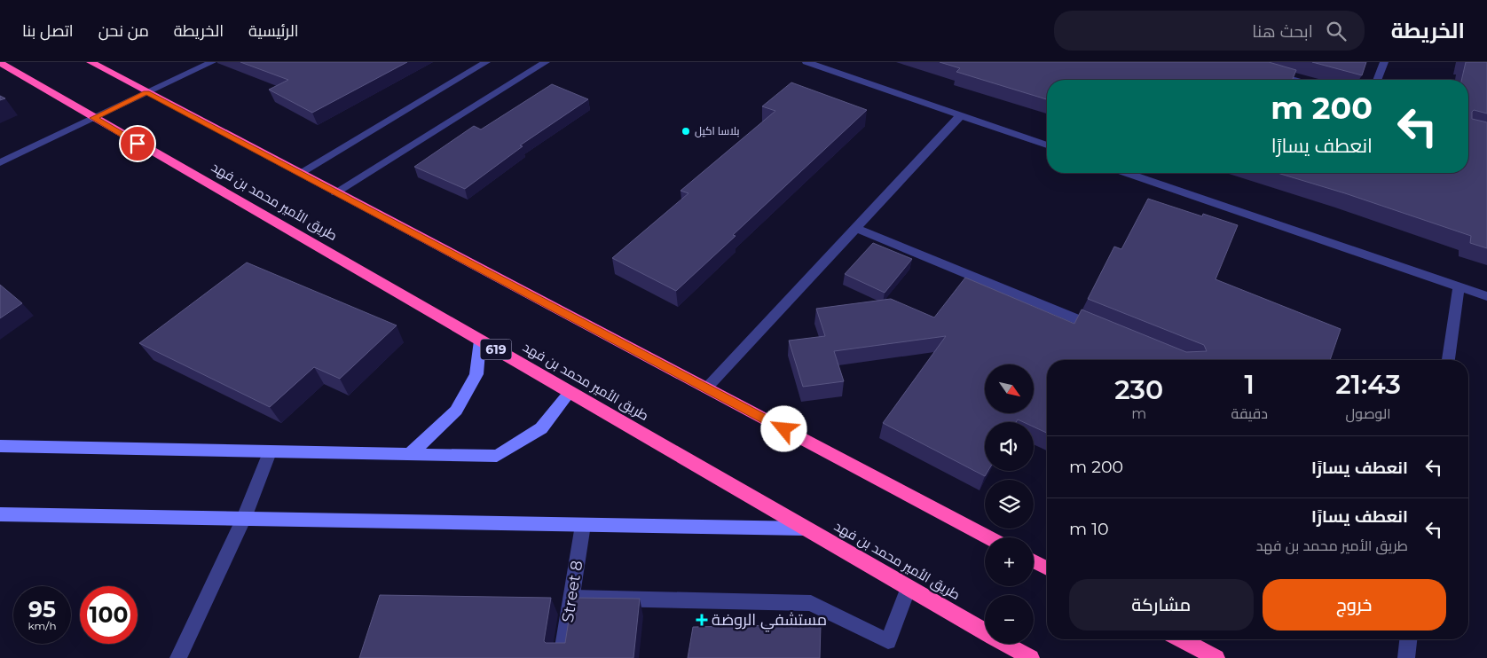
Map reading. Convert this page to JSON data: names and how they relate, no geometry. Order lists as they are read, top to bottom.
{
  "streets": {
    "highway": ["طريق الأمير محمد بن فهد", "619"],
    "street": ["Street 8"]
  },
  "places": {
    "other": ["بلاسا اكيل"],
    "health": ["مستشفي الروضة"]
  },
  "north": "bottom right",
  "page": {
    "header": "الخريطة",
    "search": "ابحث هنا",
    "nav": [
      "الرئيسية",
      "الخريطة",
      "من نحن",
      "اتصل بنا"
    ],
    "turn": ["200 m", "انعطف يسارًا"],
    "eta": [
      "21:43",
      "الوصول",
      "1",
      "دقيقة",
      "230",
      "m"
    ],
    "map_buttons": ["+", "−"],
    "list": [
      {
        "name": "انعطف يسارًا",
        "value": "200 m"
      },
      {
        "name": "انعطف يسارًا",
        "note": "طريق الأمير محمد بن فهد",
        "value": "10 m"
      }
    ],
    "buttons": ["خروج", "مشاركة"],
    "speed": "95 km/h",
    "limit": "100"
  }
}
